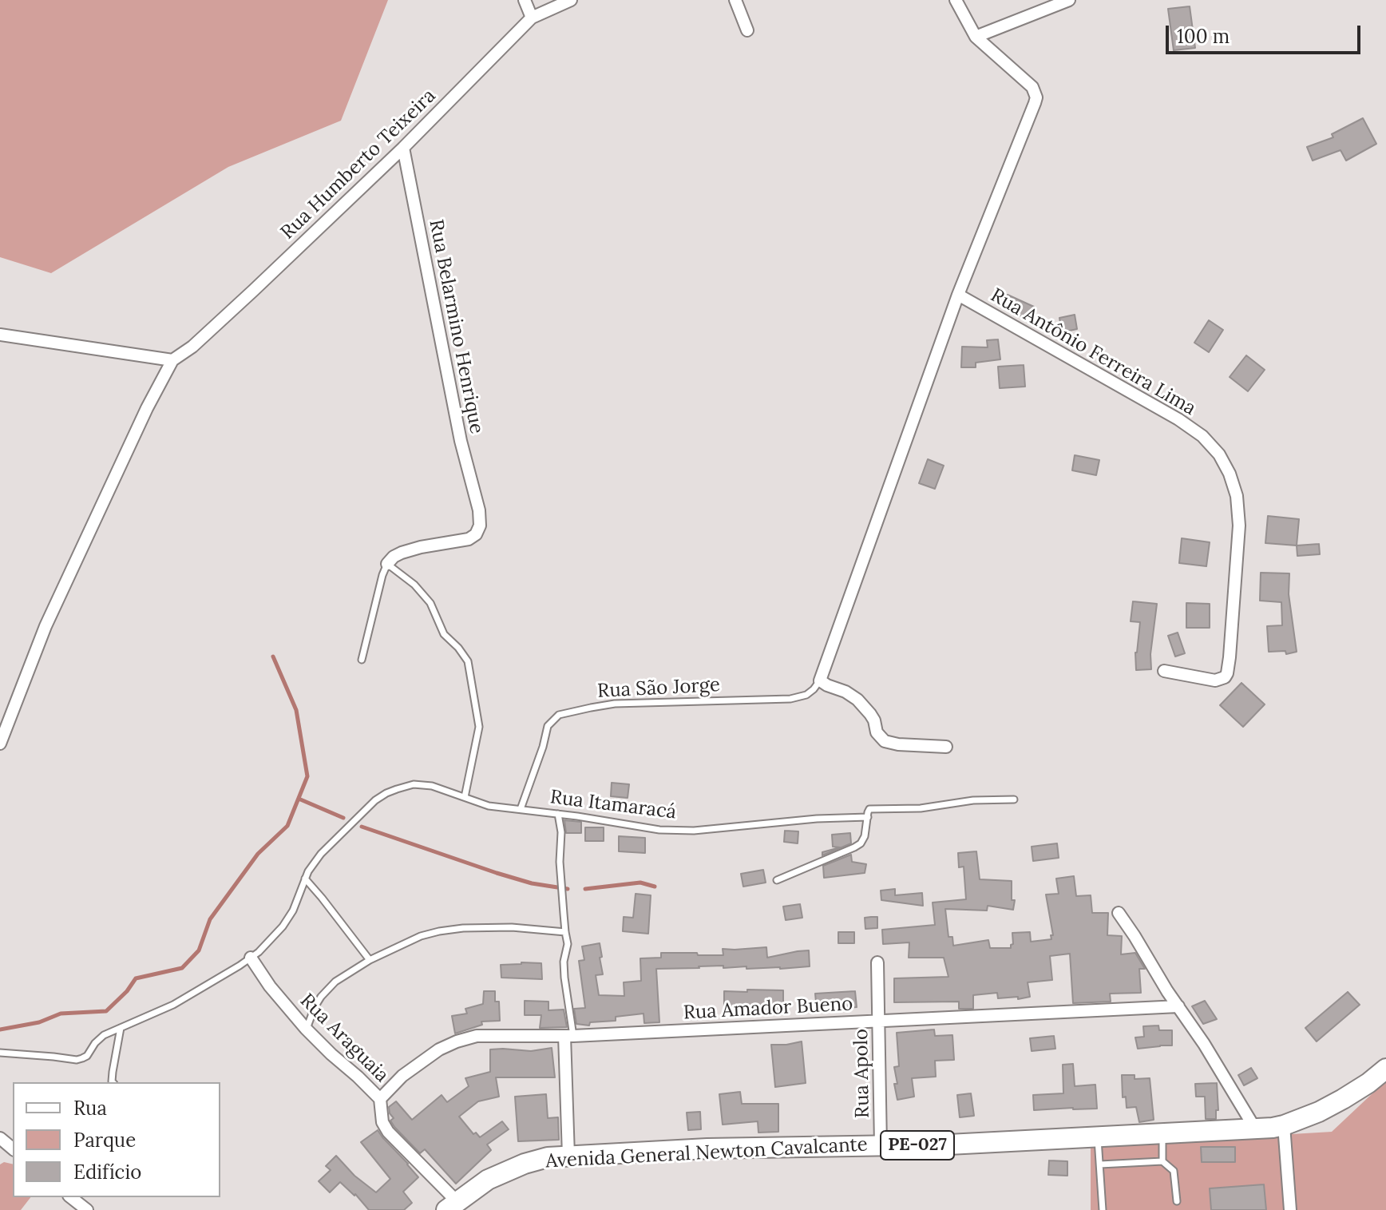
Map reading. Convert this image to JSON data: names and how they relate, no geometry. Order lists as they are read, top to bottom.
{
  "streets": {
    "main road": ["PE-027", "Avenida General Newton Cavalcante"],
    "street": [
      "Rua Humberto Teixeira",
      "Rua Belarmino Henrique",
      "Rua Antônio Ferreira Lima",
      "Rua Amador Bueno",
      "Rua Araguaia",
      "Rua Apolo"
    ],
    "lane": ["Rua São Jorge", "Rua Itamaracá"]
  },
  "crossings": [
    ["Rua Humberto Teixeira", "Rua Belarmino Henrique"],
    ["Rua São Jorge", "Rua Itamaracá"],
    ["Rua Amador Bueno", "Rua Araguaia"],
    ["Rua Amador Bueno", "Rua Apolo"],
    ["Rua Araguaia", "Avenida General Newton Cavalcante"],
    ["Rua Apolo", "Avenida General Newton Cavalcante"]
  ],
  "legend": ["Rua", "Parque", "Edifício"],
  "scale_bar": "100 m"
}
